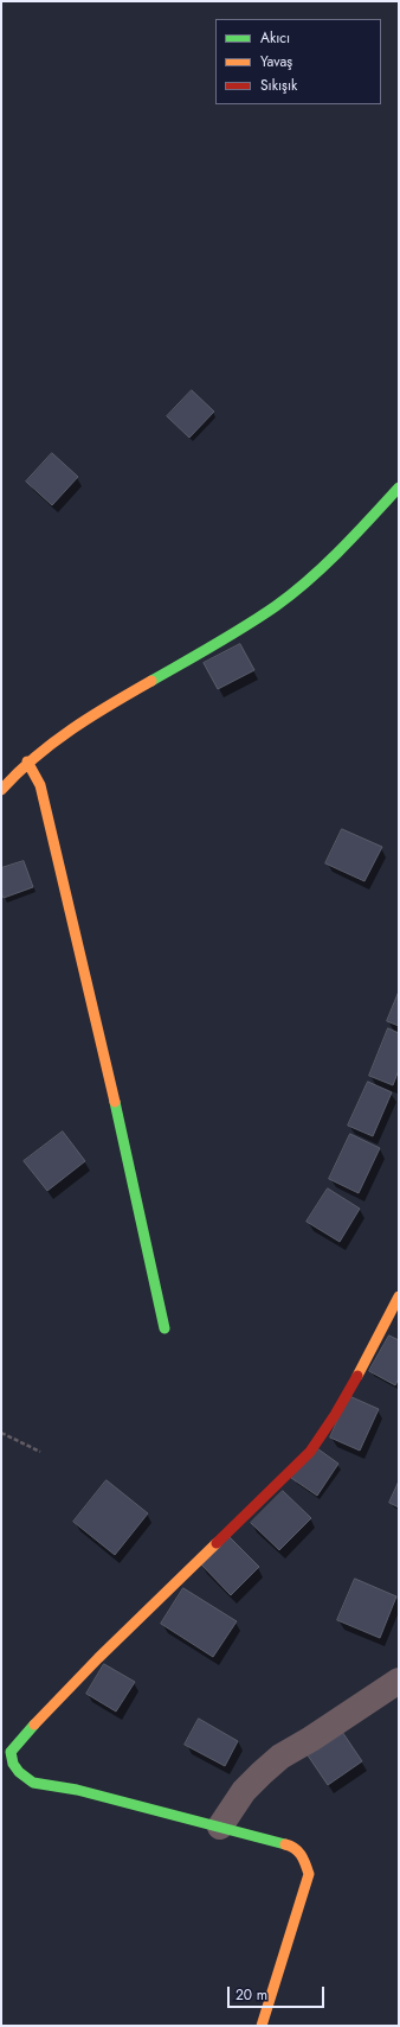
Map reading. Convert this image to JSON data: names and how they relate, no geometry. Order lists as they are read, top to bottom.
{
  "legend": ["Akıcı", "Yavaş", "Sıkışık"],
  "scale_bar": "20 m"
}
